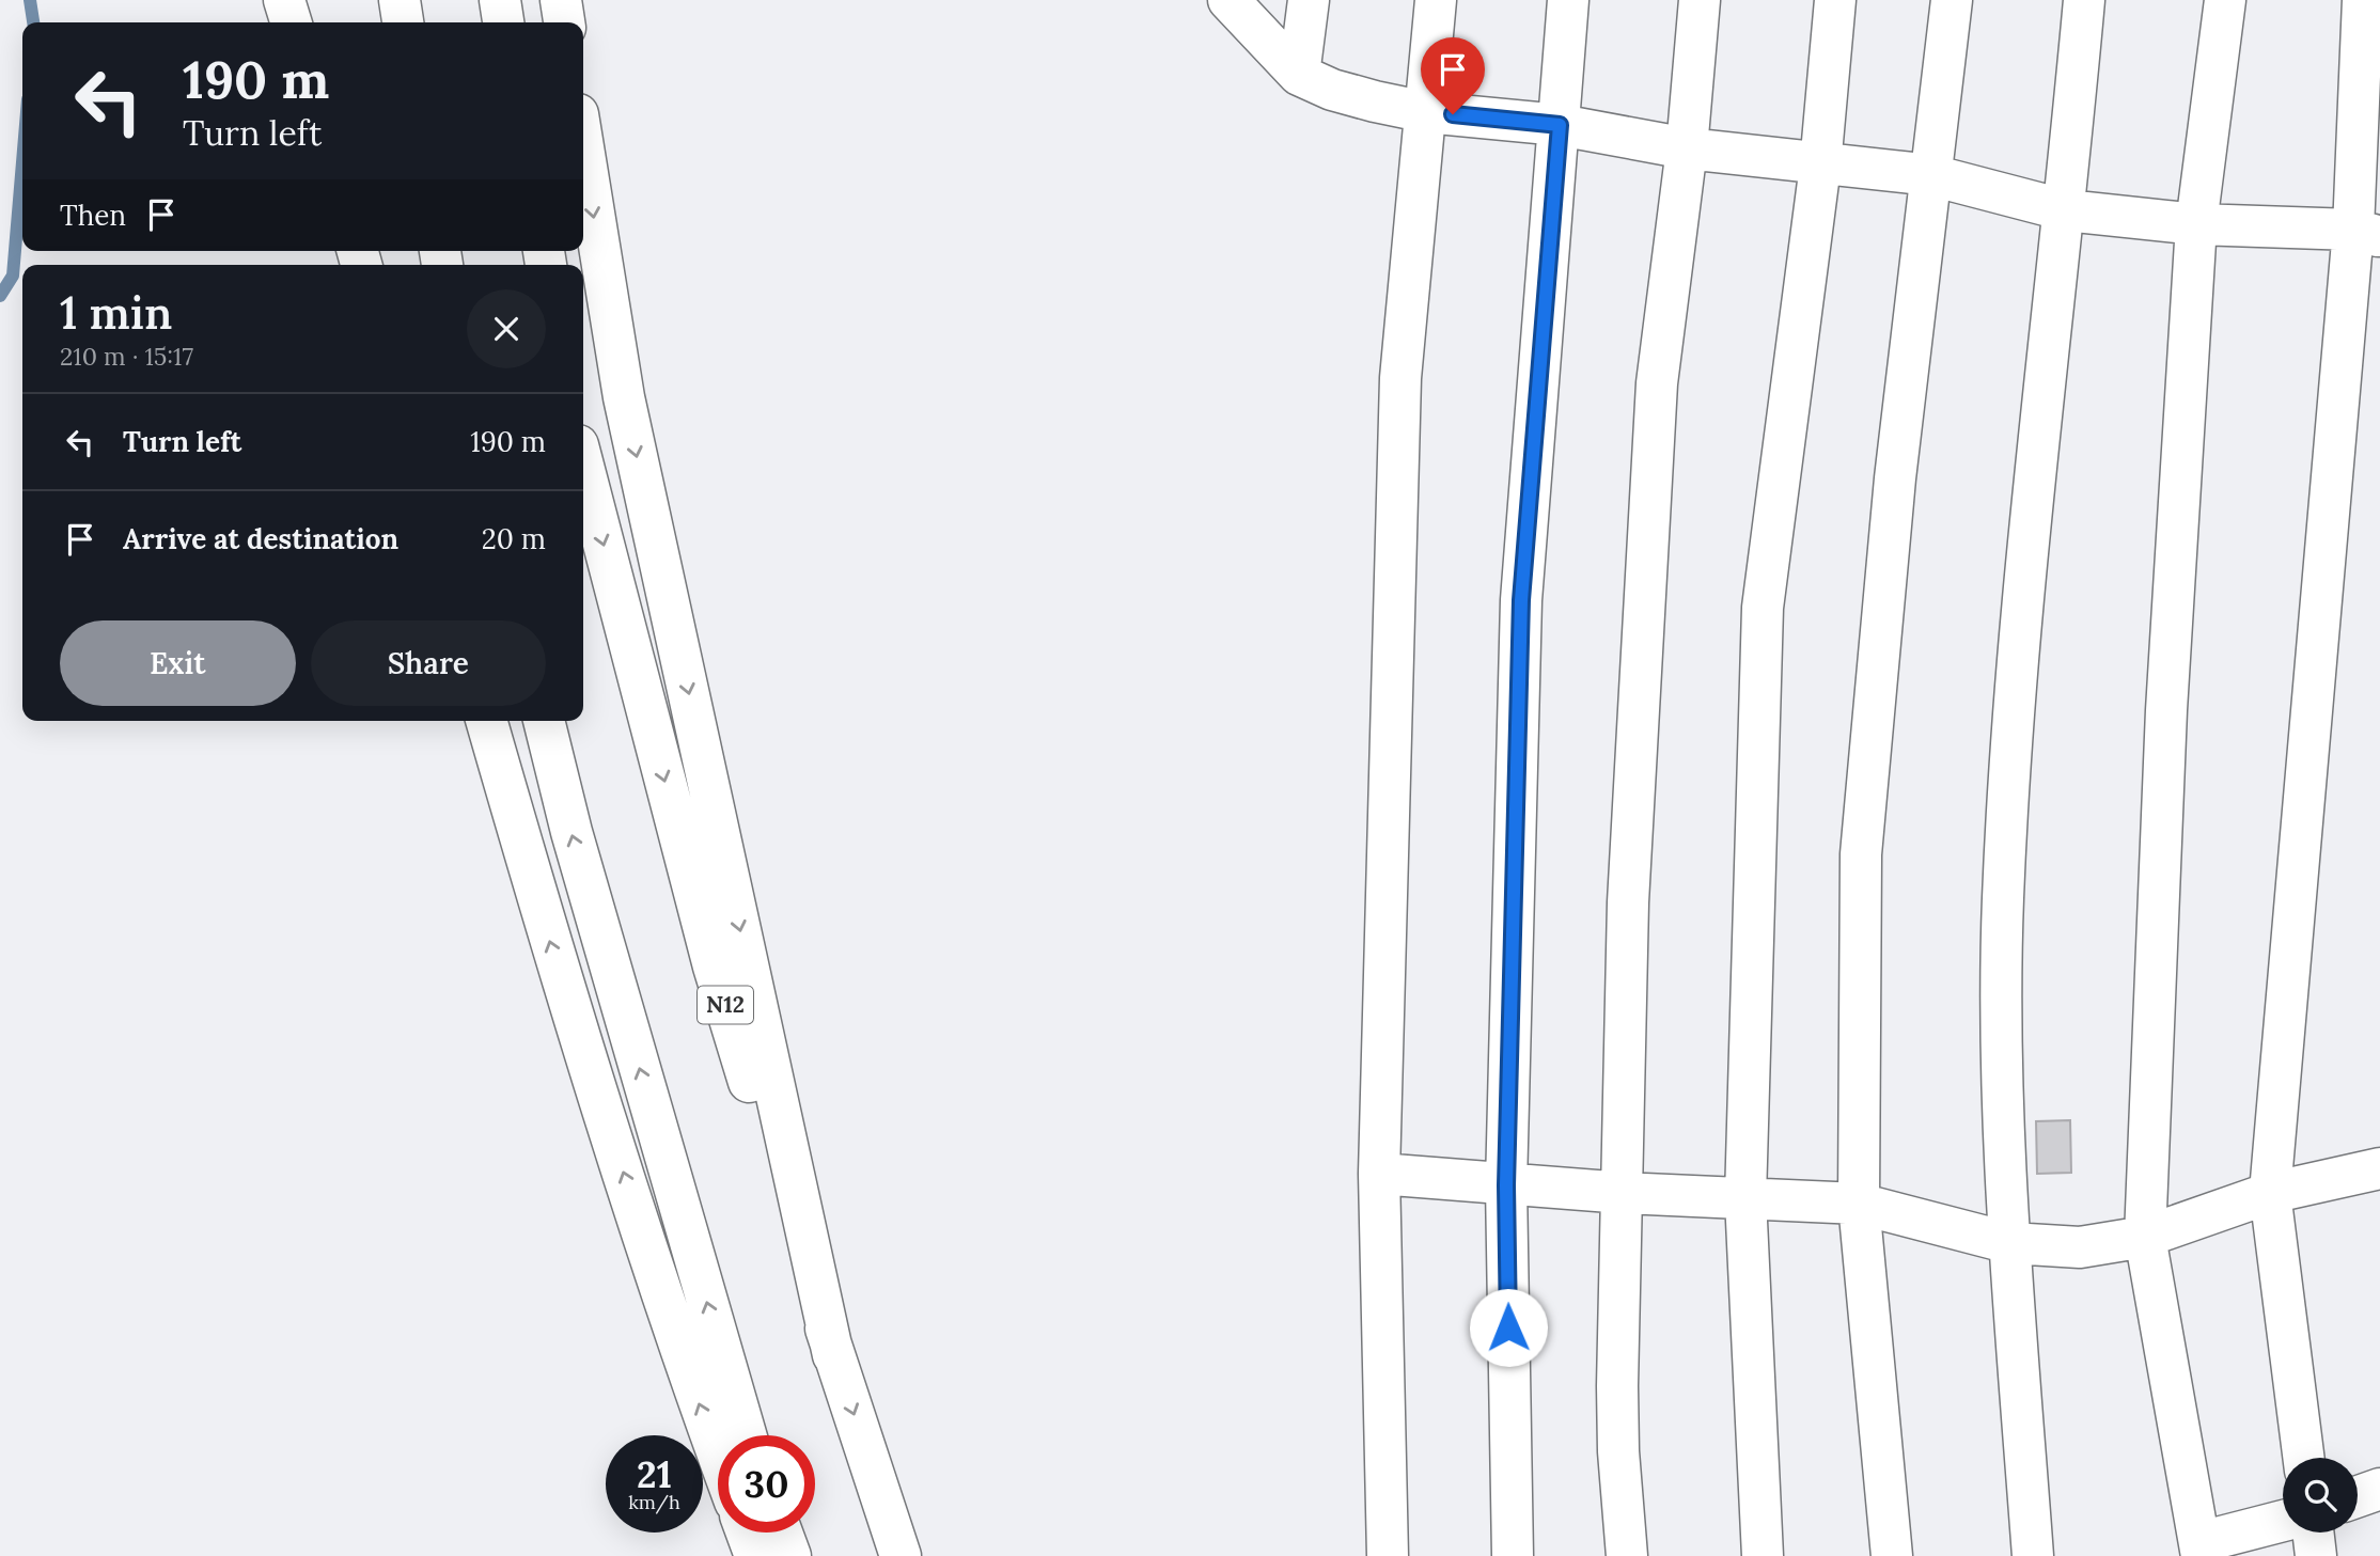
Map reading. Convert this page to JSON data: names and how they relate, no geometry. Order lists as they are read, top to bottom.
{
  "streets": {
    "main road": ["N12"]
  },
  "page": {
    "turn": ["190 m", "Turn left"],
    "then": "Then",
    "heading": ["1 min", "210 m · 15:17"],
    "list": [
      {
        "name": "Turn left",
        "value": "190 m"
      },
      {
        "name": "Arrive at destination",
        "value": "20 m"
      }
    ],
    "buttons": ["Exit", "Share"],
    "speed": "21 km/h",
    "limit": "30"
  }
}
